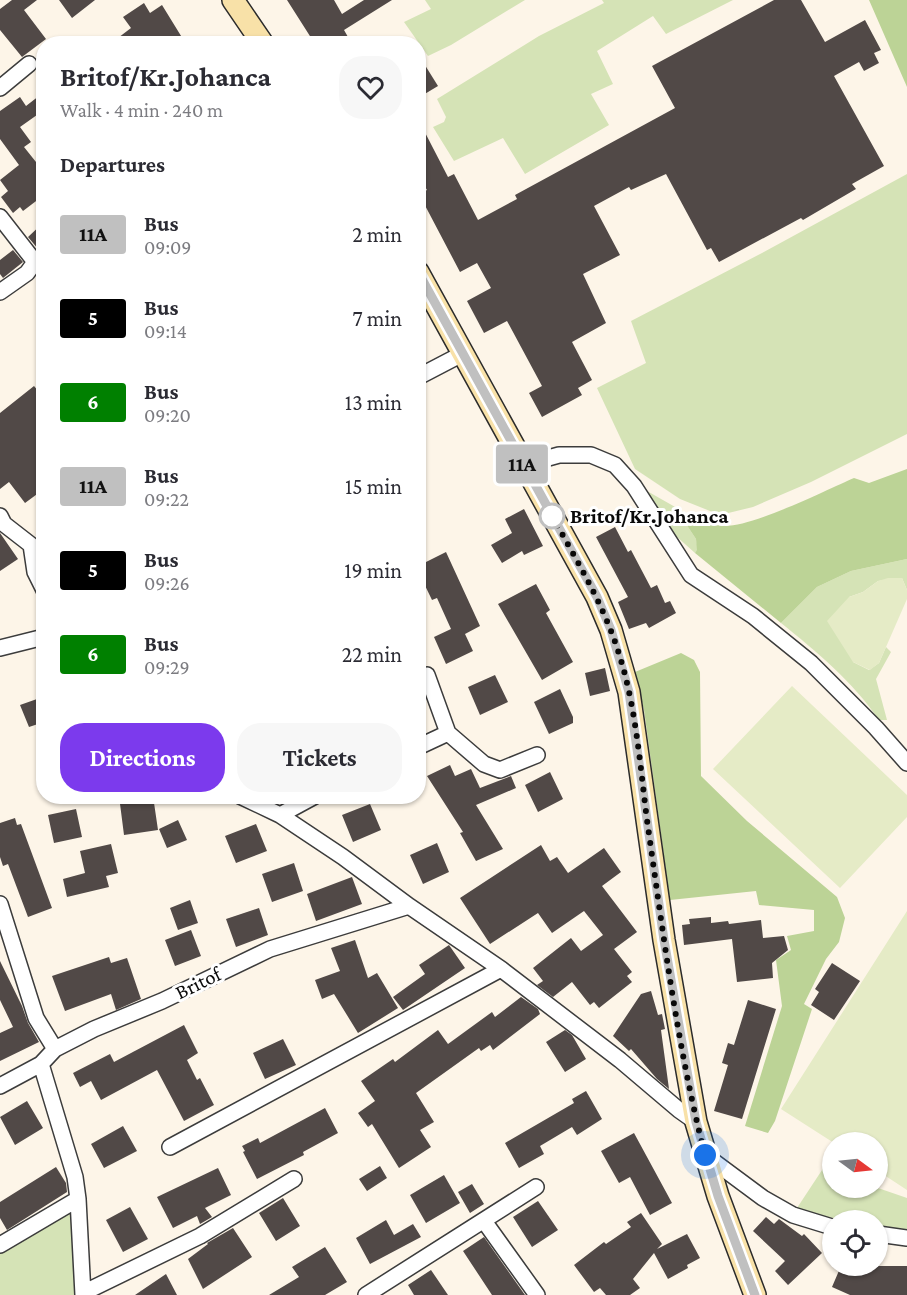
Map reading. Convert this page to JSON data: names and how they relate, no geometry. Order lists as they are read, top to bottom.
{
  "streets": {
    "street": ["Britof"]
  },
  "places": ["Britof/Kr.Johanca"],
  "lines": ["bus line 11A"],
  "north": "right",
  "page": {
    "on_map": "11A",
    "heading": [
      ["Britof/Kr.Johanca", "Walk · 4 min · 240 m"],
      "Departures"
    ],
    "list": [
      {
        "mark": "11A",
        "name": "Bus",
        "note": "09:09",
        "value": "2 min"
      },
      {
        "mark": "5",
        "name": "Bus",
        "note": "09:14",
        "value": "7 min"
      },
      {
        "mark": "6",
        "name": "Bus",
        "note": "09:20",
        "value": "13 min"
      },
      {
        "mark": "11A",
        "name": "Bus",
        "note": "09:22",
        "value": "15 min"
      },
      {
        "mark": "5",
        "name": "Bus",
        "note": "09:26",
        "value": "19 min"
      },
      {
        "mark": "6",
        "name": "Bus",
        "note": "09:29",
        "value": "22 min"
      }
    ],
    "buttons": ["Directions", "Tickets"]
  }
}
